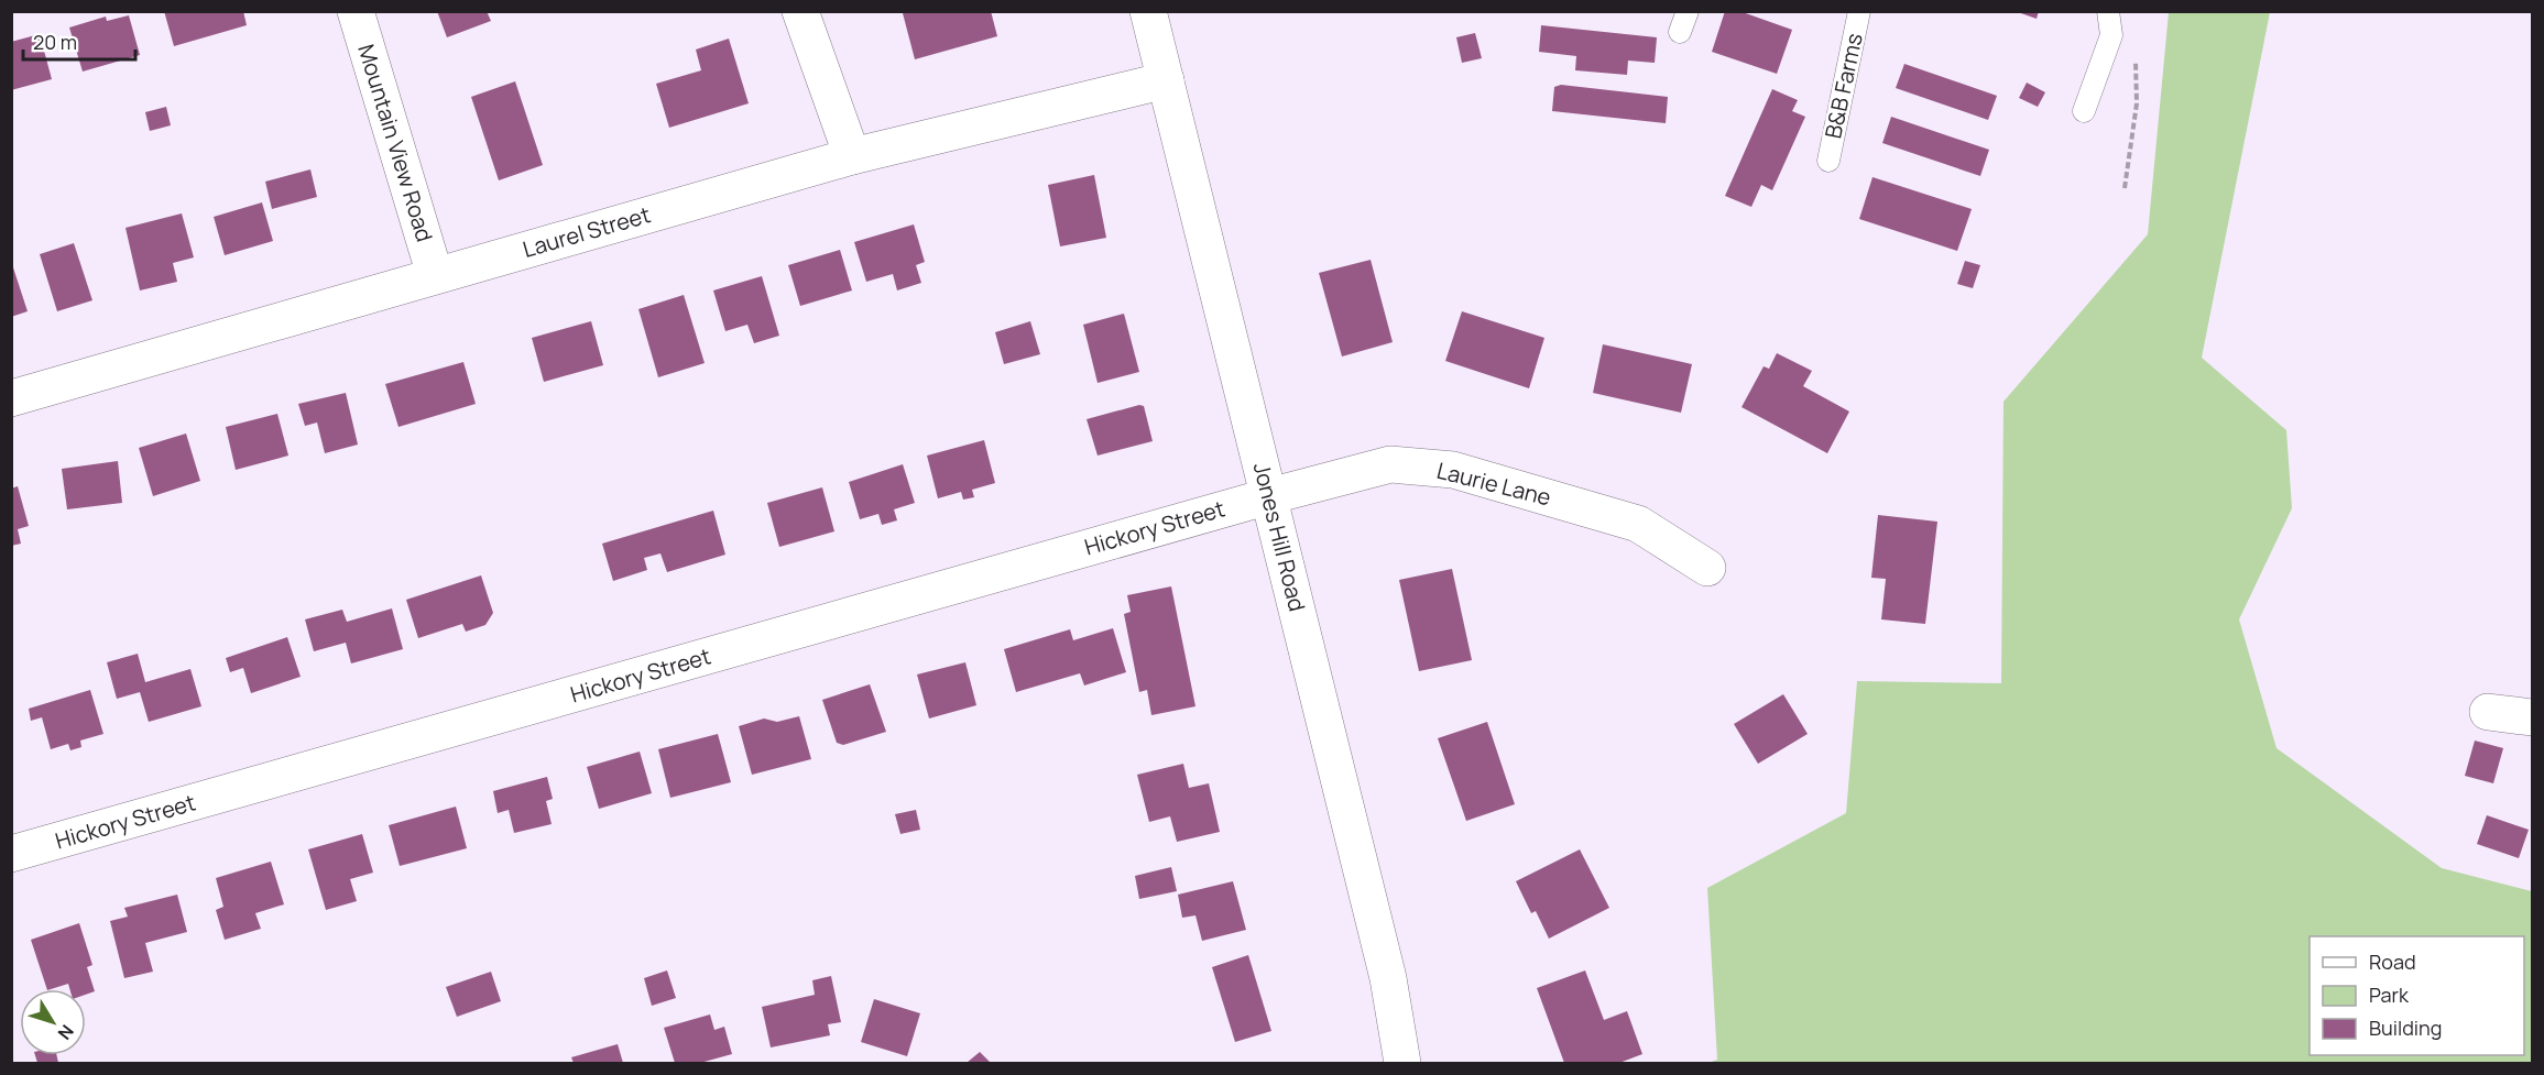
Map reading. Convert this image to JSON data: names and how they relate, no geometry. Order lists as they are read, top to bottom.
{
  "streets": {
    "street": [
      "Mountain View Road",
      "Laurel Street",
      "Laurie Lane",
      "Hickory Street",
      "Jones Hill Road"
    ],
    "lane": ["B&B Farms"]
  },
  "crossings": [
    ["Mountain View Road", "Laurel Street"],
    ["Laurel Street", "Jones Hill Road"],
    ["Laurie Lane", "Hickory Street"],
    ["Laurie Lane", "Jones Hill Road"],
    ["Hickory Street", "Jones Hill Road"]
  ],
  "legend": ["Road", "Park", "Building"],
  "scale_bar": "20 m",
  "north": "bottom right"
}
